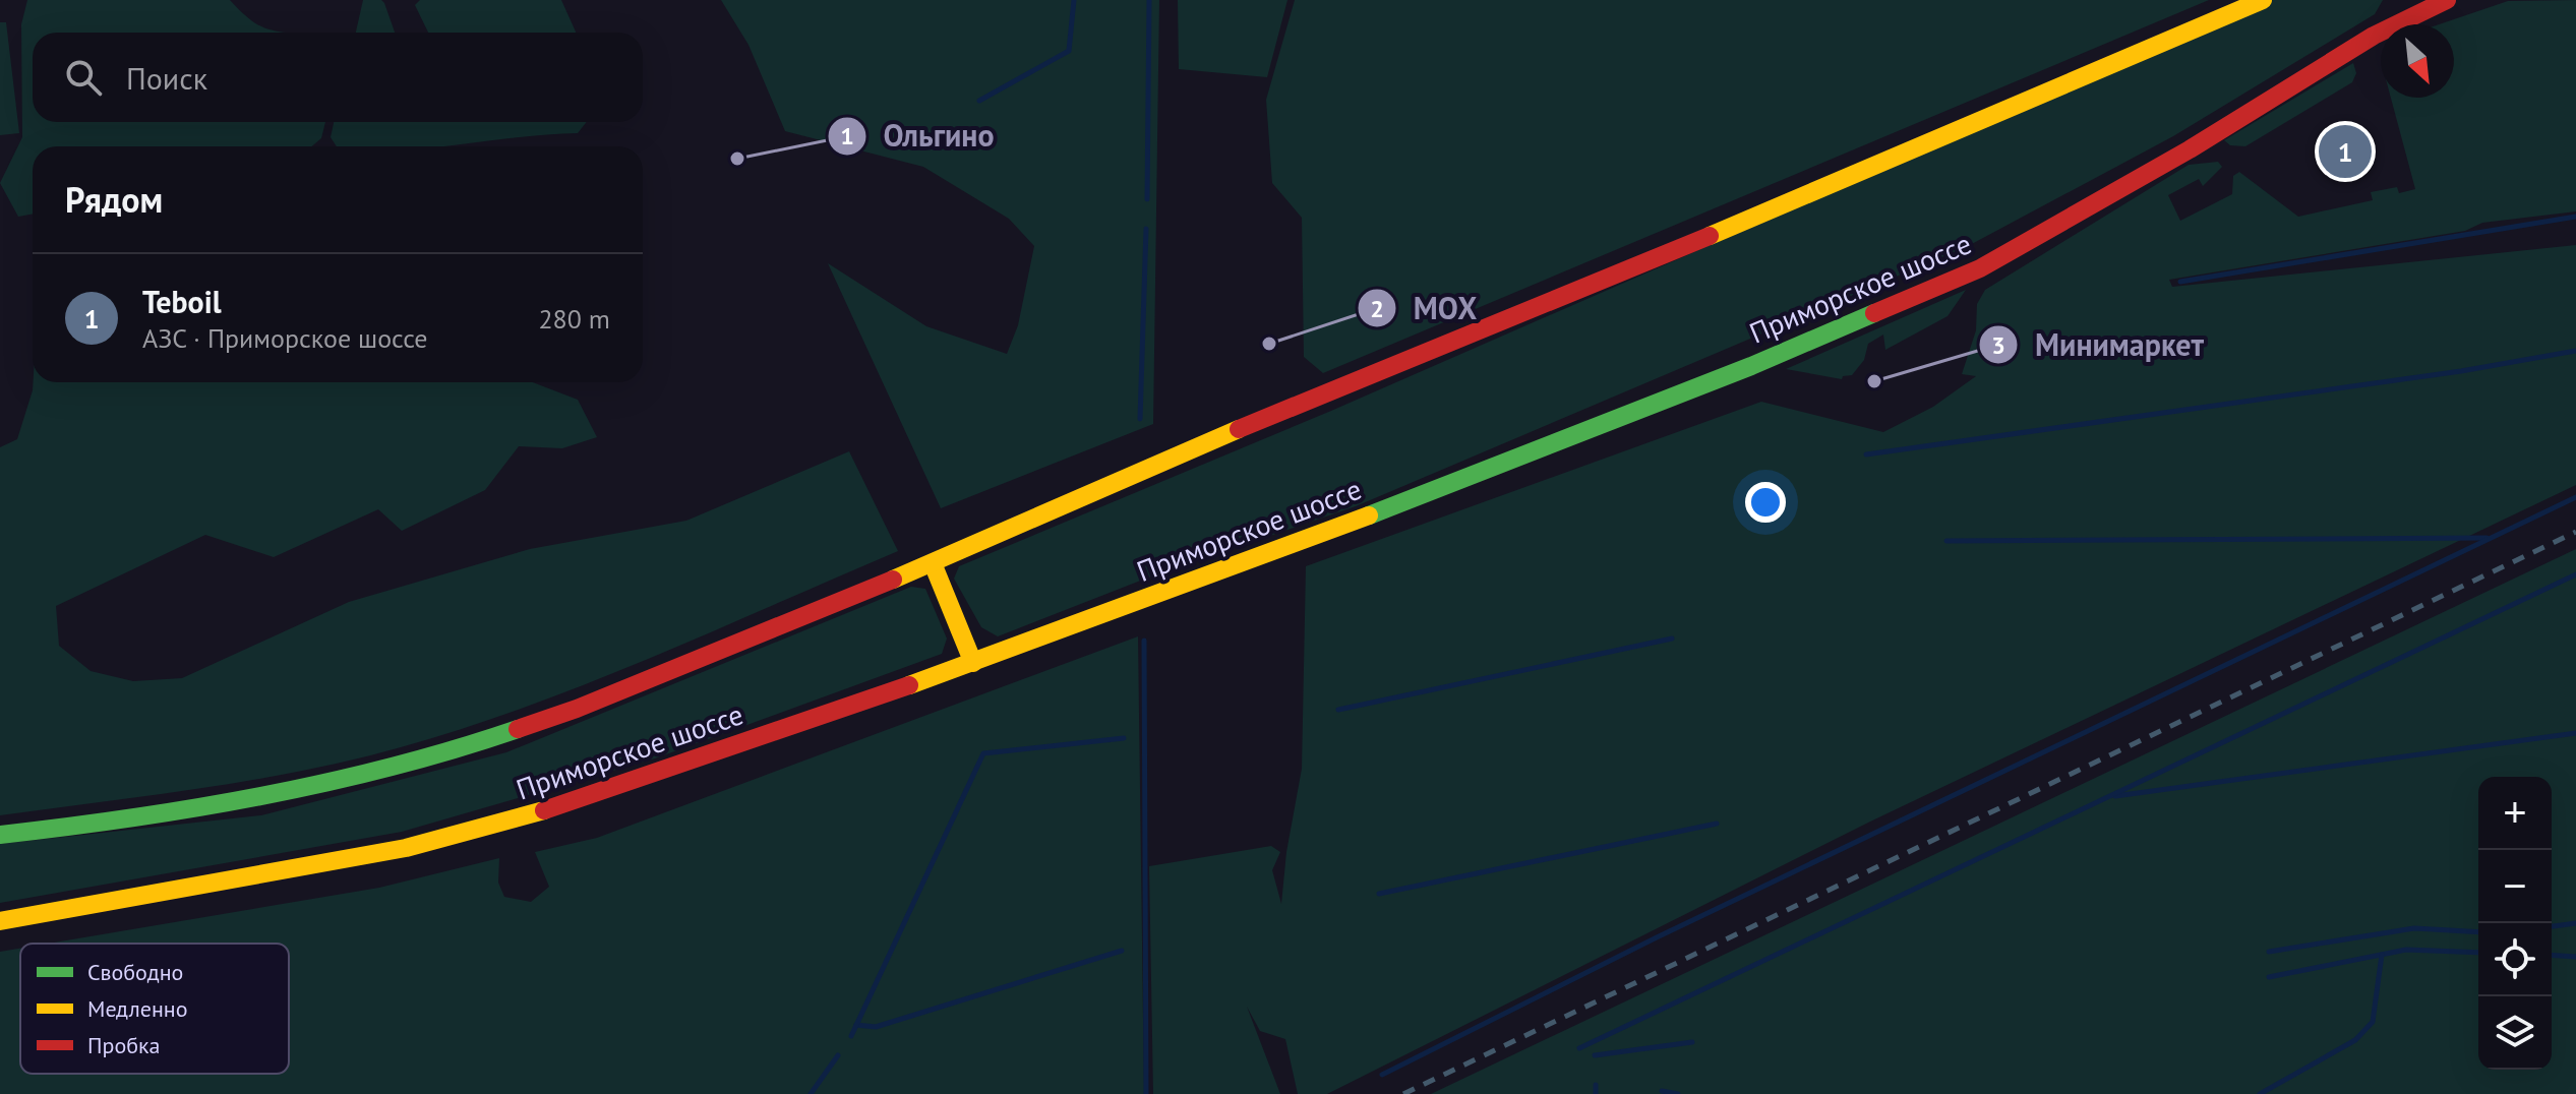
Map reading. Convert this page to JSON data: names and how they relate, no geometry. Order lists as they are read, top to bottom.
{
  "streets": {
    "main road": ["Приморское шоссе"]
  },
  "places": ["Ольгино", "МОХ", "Минимаркет"],
  "legend": ["Свободно", "Медленно", "Пробка"],
  "north": "bottom right",
  "page": {
    "search": "Поиск",
    "pins": "1",
    "heading": "Рядом",
    "list": [
      {
        "mark": "1",
        "name": "Teboil",
        "note": "АЗС · Приморское шоссе",
        "value": "280 m"
      }
    ],
    "map_buttons": ["+", "−"]
  }
}
